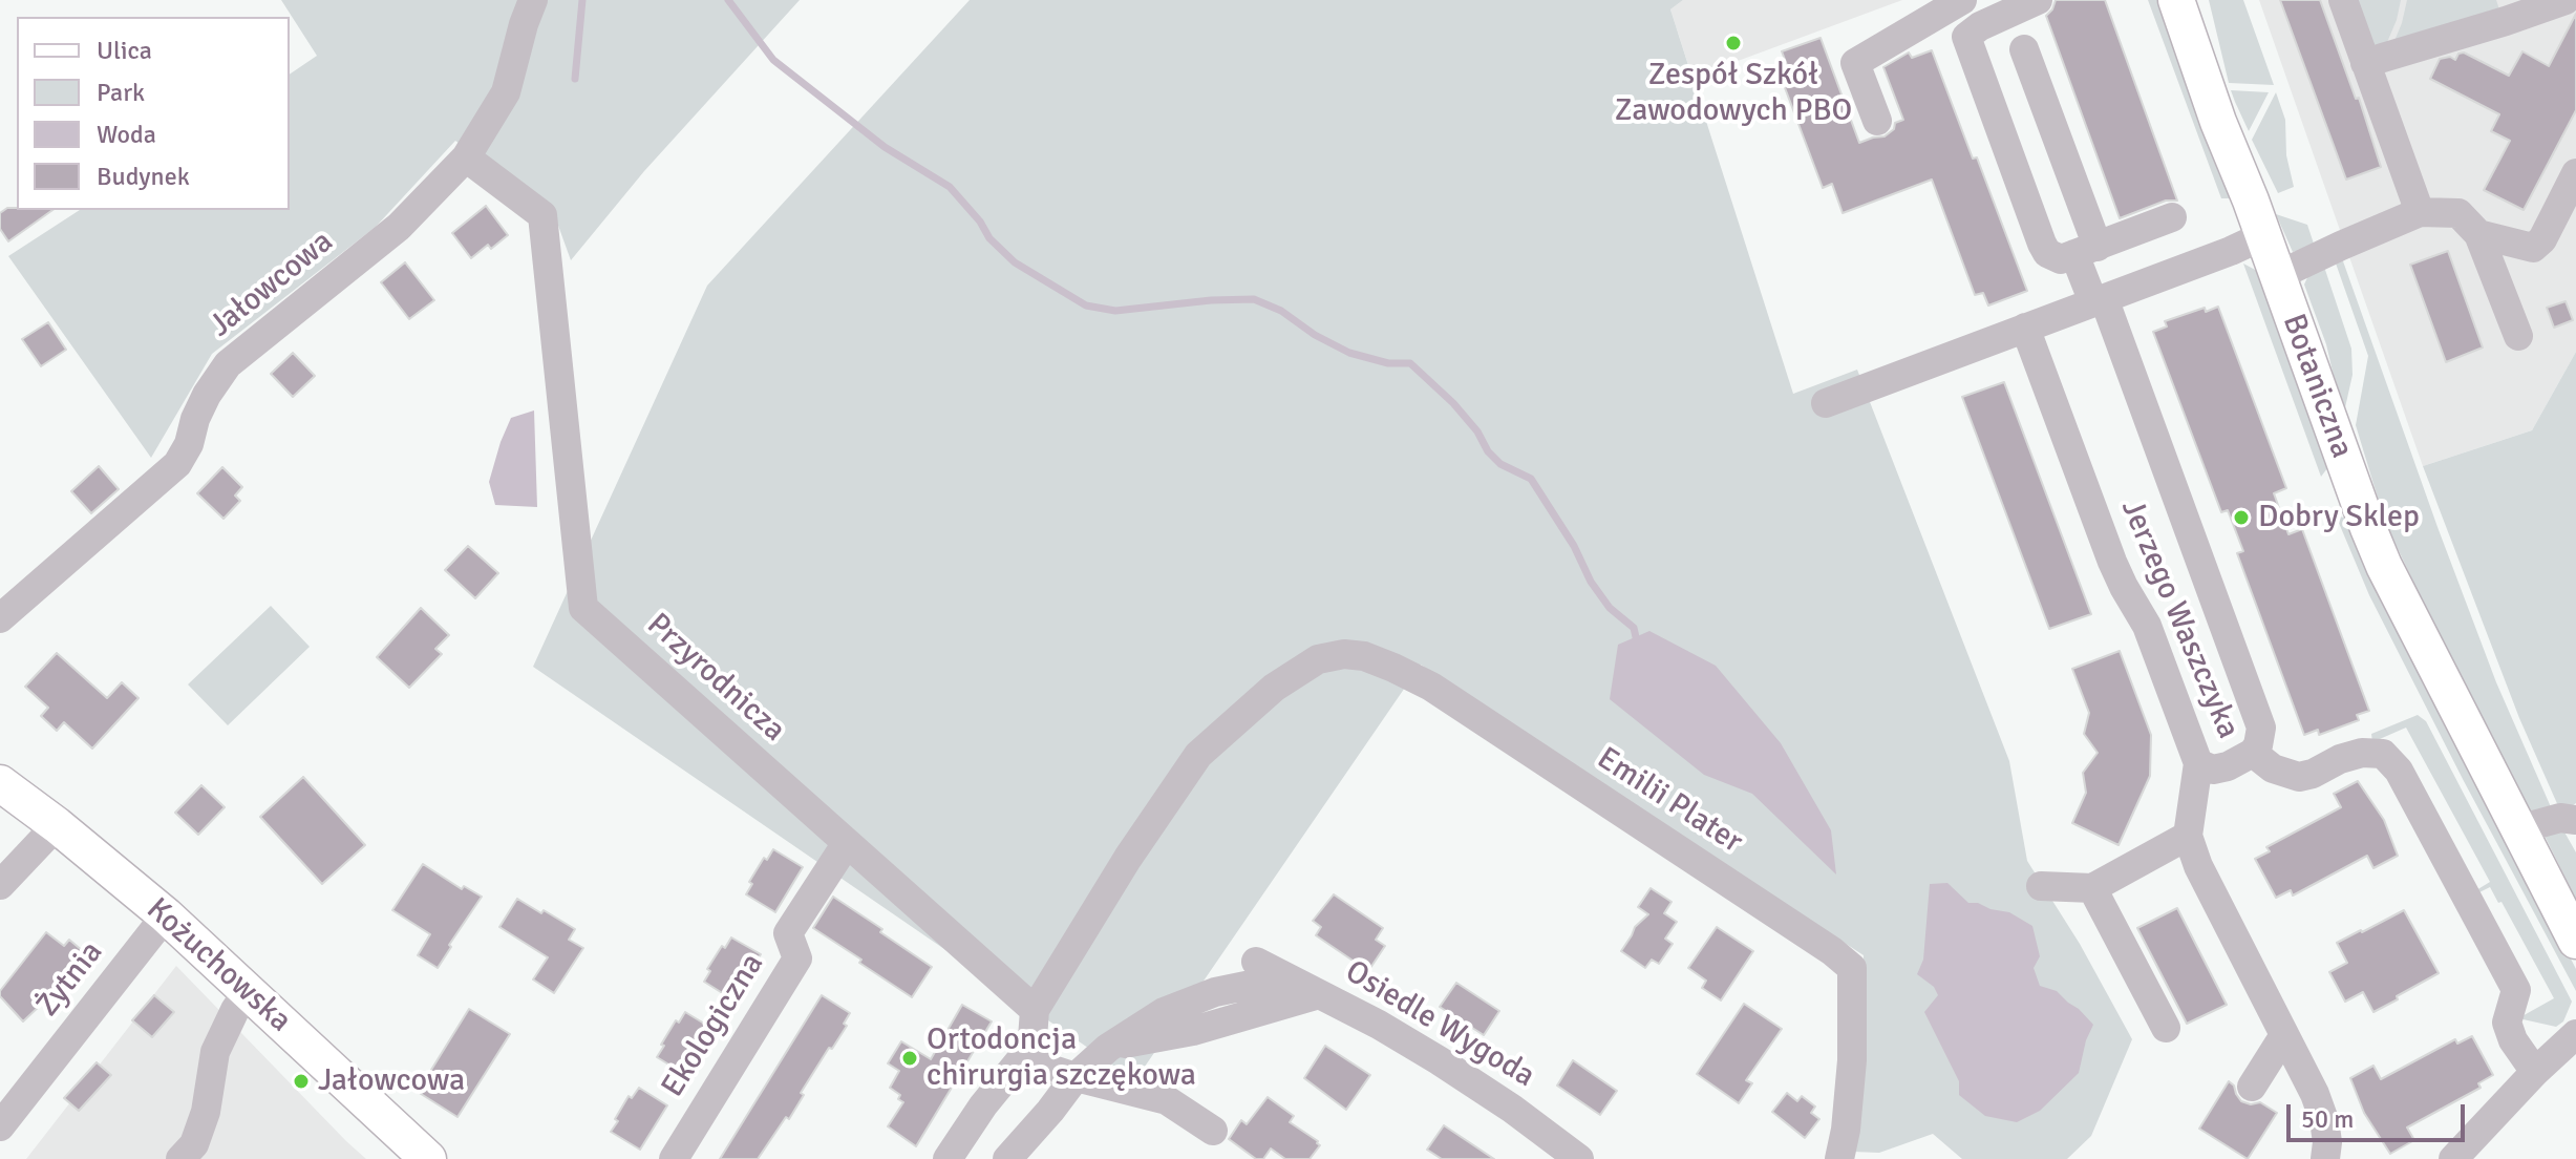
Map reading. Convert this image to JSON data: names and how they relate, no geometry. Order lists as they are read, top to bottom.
{
  "streets": {
    "main road": ["Botaniczna", "Kożuchowska"],
    "street": [
      "Jałowcowa",
      "Jerzego Waszczyka",
      "Przyrodnicza",
      "Emilii Plater",
      "Żytnia",
      "Osiedle Wygoda",
      "Ekologiczna"
    ]
  },
  "crossings": [
    ["Jałowcowa", "Przyrodnicza"],
    ["Przyrodnicza", "Emilii Plater"],
    ["Przyrodnicza", "Ekologiczna"],
    ["Kożuchowska", "Żytnia"]
  ],
  "places": [
    "Zespół Szkół Zawodowych PBO",
    "Dobry Sklep",
    "Ortodoncja chirurgia szczękowa",
    "Jałowcowa"
  ],
  "legend": [
    "Ulica",
    "Park",
    "Woda",
    "Budynek"
  ],
  "scale_bar": "50 m"
}
